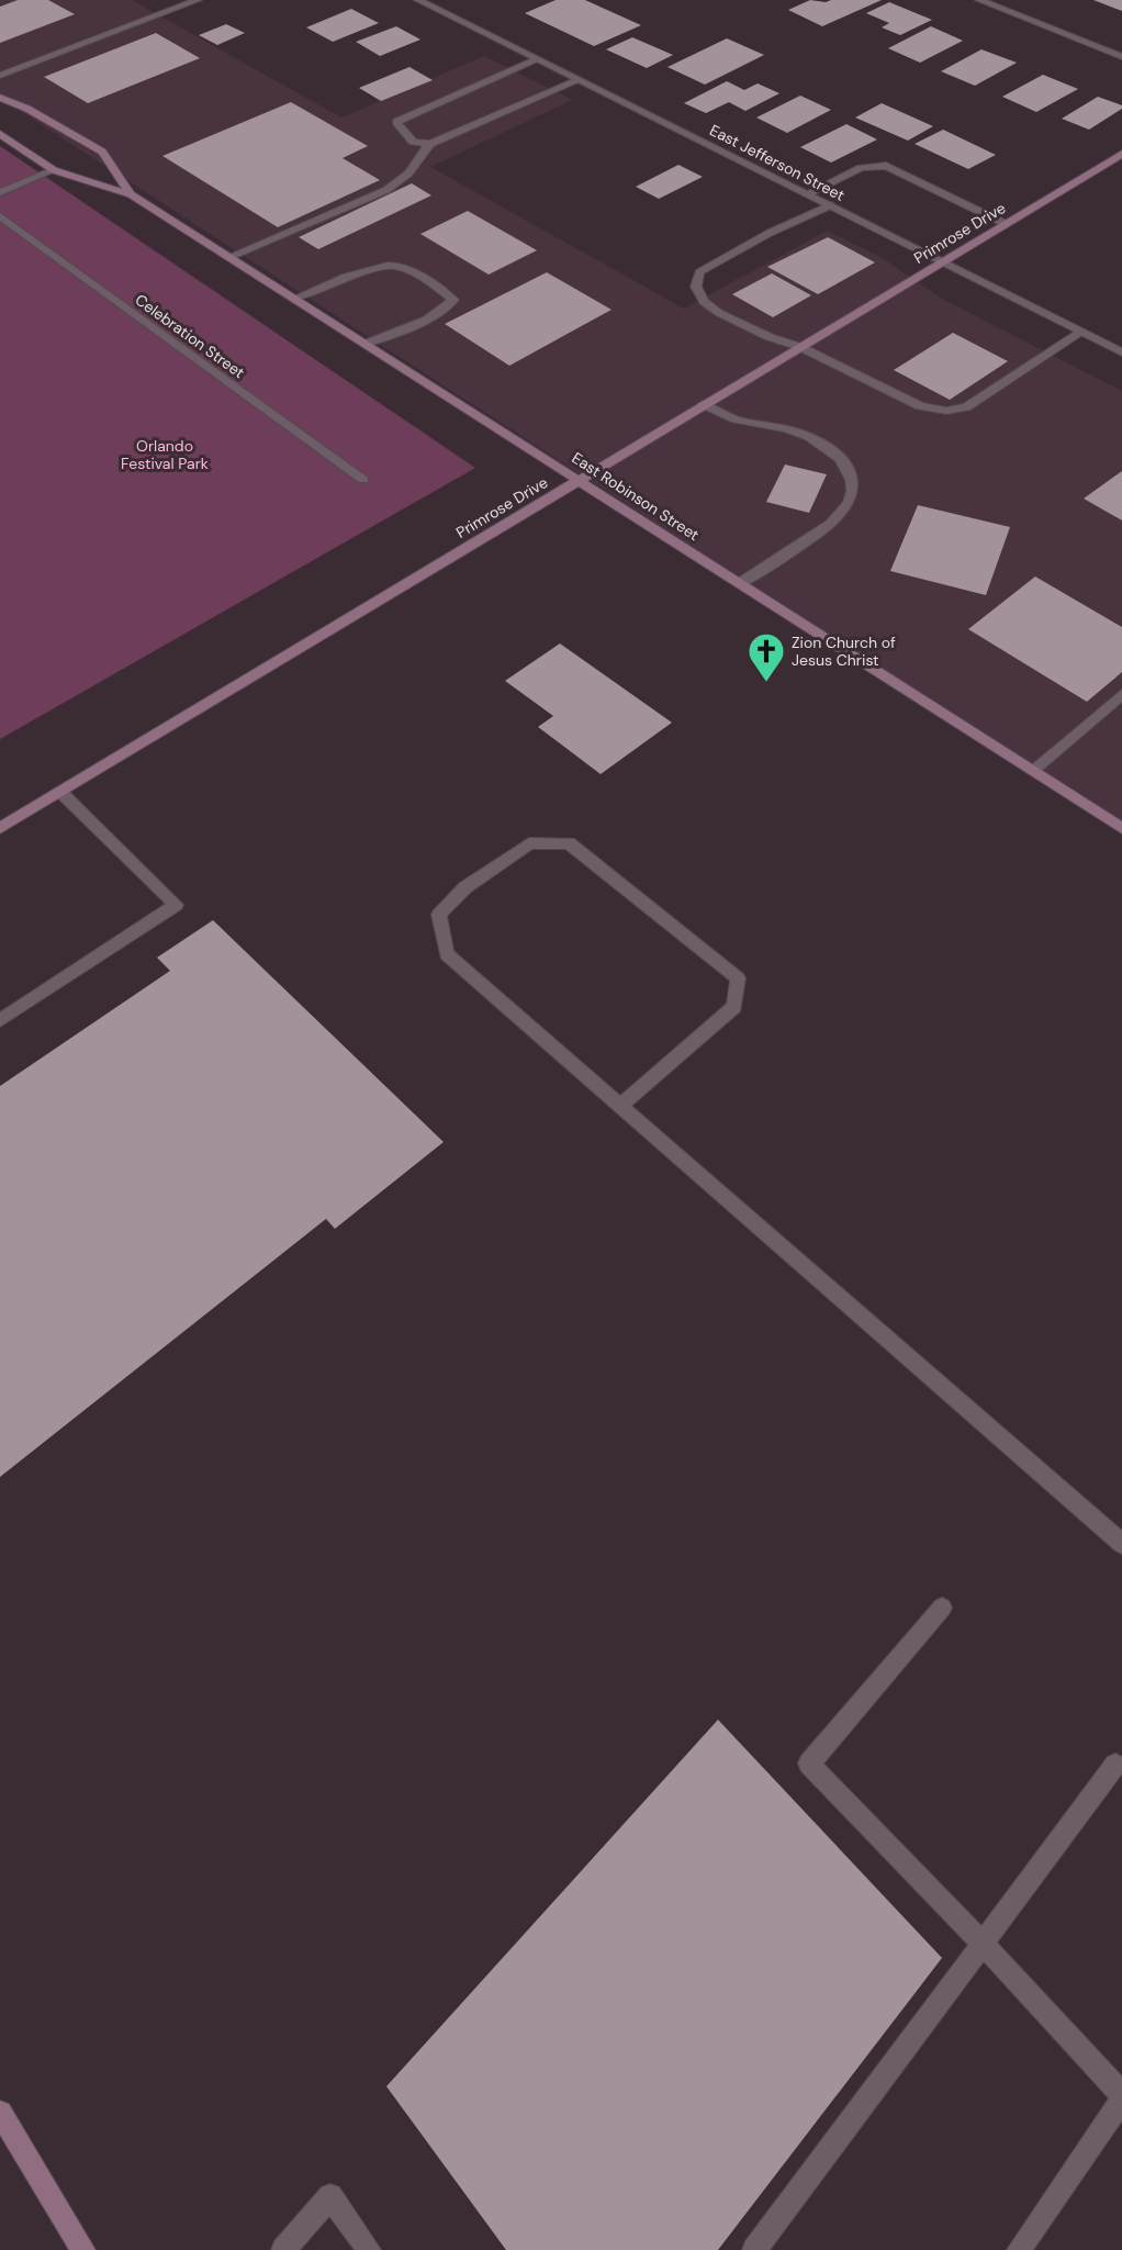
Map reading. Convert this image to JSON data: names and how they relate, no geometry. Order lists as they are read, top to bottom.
{
  "streets": {
    "main road": ["Primrose Drive", "East Robinson Street"],
    "street": ["East Jefferson Street", "Celebration Street"]
  },
  "crossings": [
    ["East Jefferson Street", "Primrose Drive"],
    ["Primrose Drive", "East Robinson Street"]
  ],
  "parks": ["Orlando Festival Park"],
  "places": {
    "church": ["Zion Church of Jesus Christ"]
  }
}
